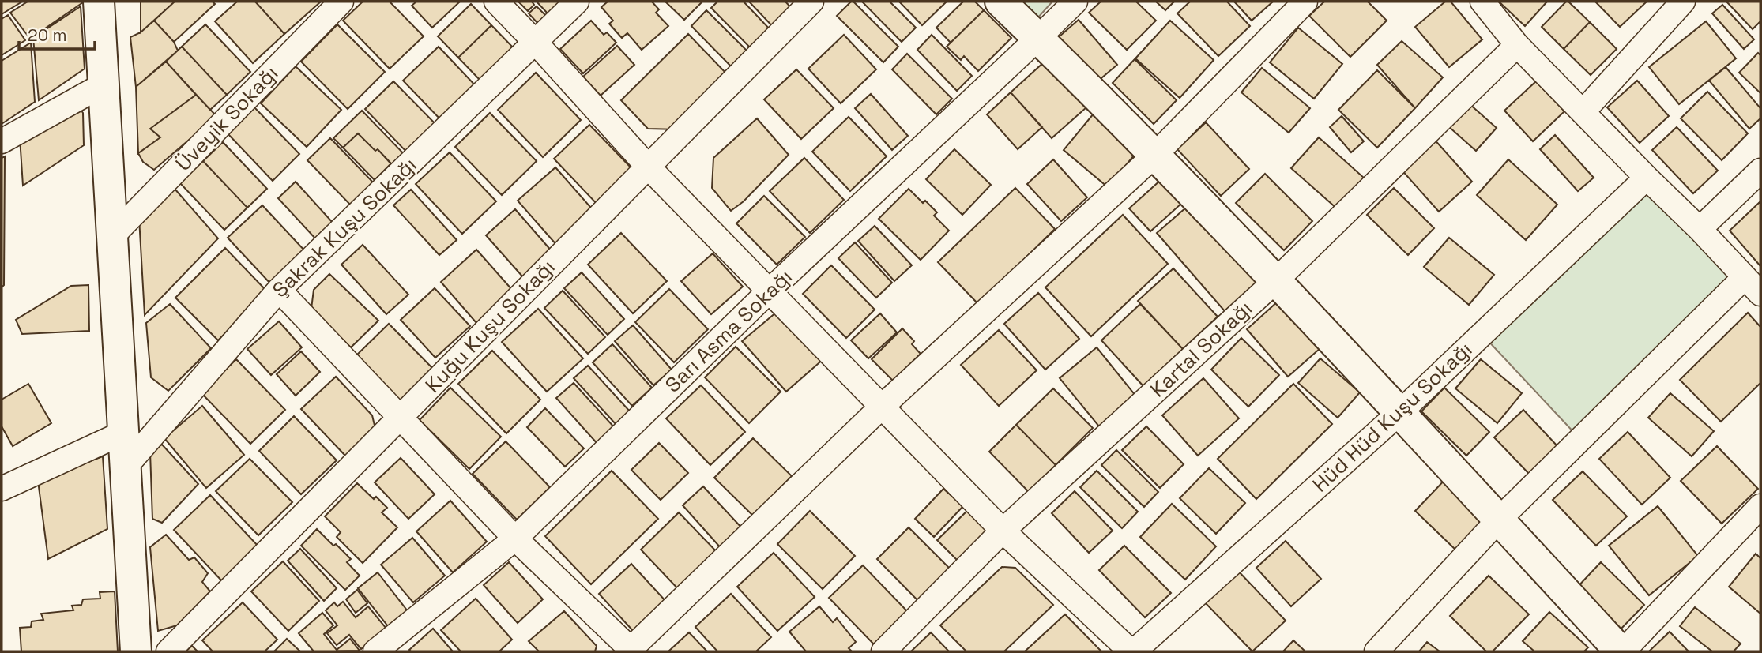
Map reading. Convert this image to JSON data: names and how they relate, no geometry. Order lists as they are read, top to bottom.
{
  "streets": {
    "street": [
      "Üveyik Sokağı",
      "Şakrak Kuşu Sokağı",
      "Kuğu Kuşu Sokağı",
      "Sarı Asma Sokağı",
      "Kartal Sokağı",
      "Hüd Hüd Kuşu Sokağı"
    ]
  },
  "scale_bar": "20 m"
}
